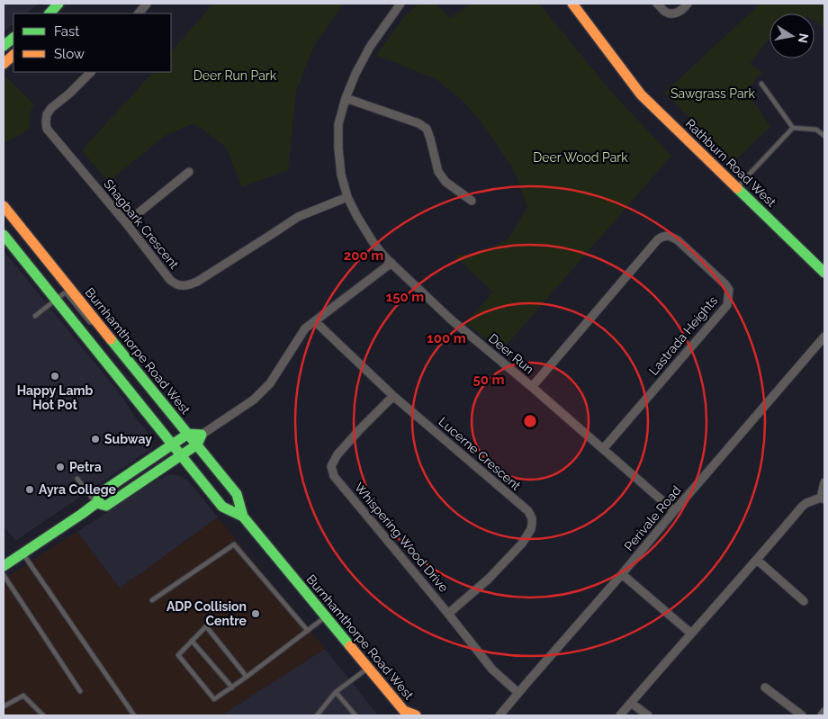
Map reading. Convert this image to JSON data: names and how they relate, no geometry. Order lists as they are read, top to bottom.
{
  "streets": {
    "main road": ["Rathburn Road West", "Burnhamthorpe Road West"],
    "street": [
      "Shagbark Crescent",
      "Lastrada Heights",
      "Deer Run",
      "Lucerne Crescent",
      "Perivale Road",
      "Whispering Wood Drive"
    ]
  },
  "crossings": [
    ["Shagbark Crescent", "Deer Run"],
    ["Lastrada Heights", "Deer Run"],
    ["Deer Run", "Perivale Road"],
    ["Lucerne Crescent", "Whispering Wood Drive"],
    ["Perivale Road", "Whispering Wood Drive"]
  ],
  "parks": ["Deer Run Park", "Sawgrass Park", "Deer Wood Park"],
  "places": [
    "Happy Lamb Hot Pot",
    "Subway",
    "Petra",
    "Ayra College",
    "ADP Collision Centre"
  ],
  "legend": ["Fast", "Slow"],
  "north": "right",
  "rings": [
    "200 m",
    "150 m",
    "100 m",
    "50 m"
  ]
}
